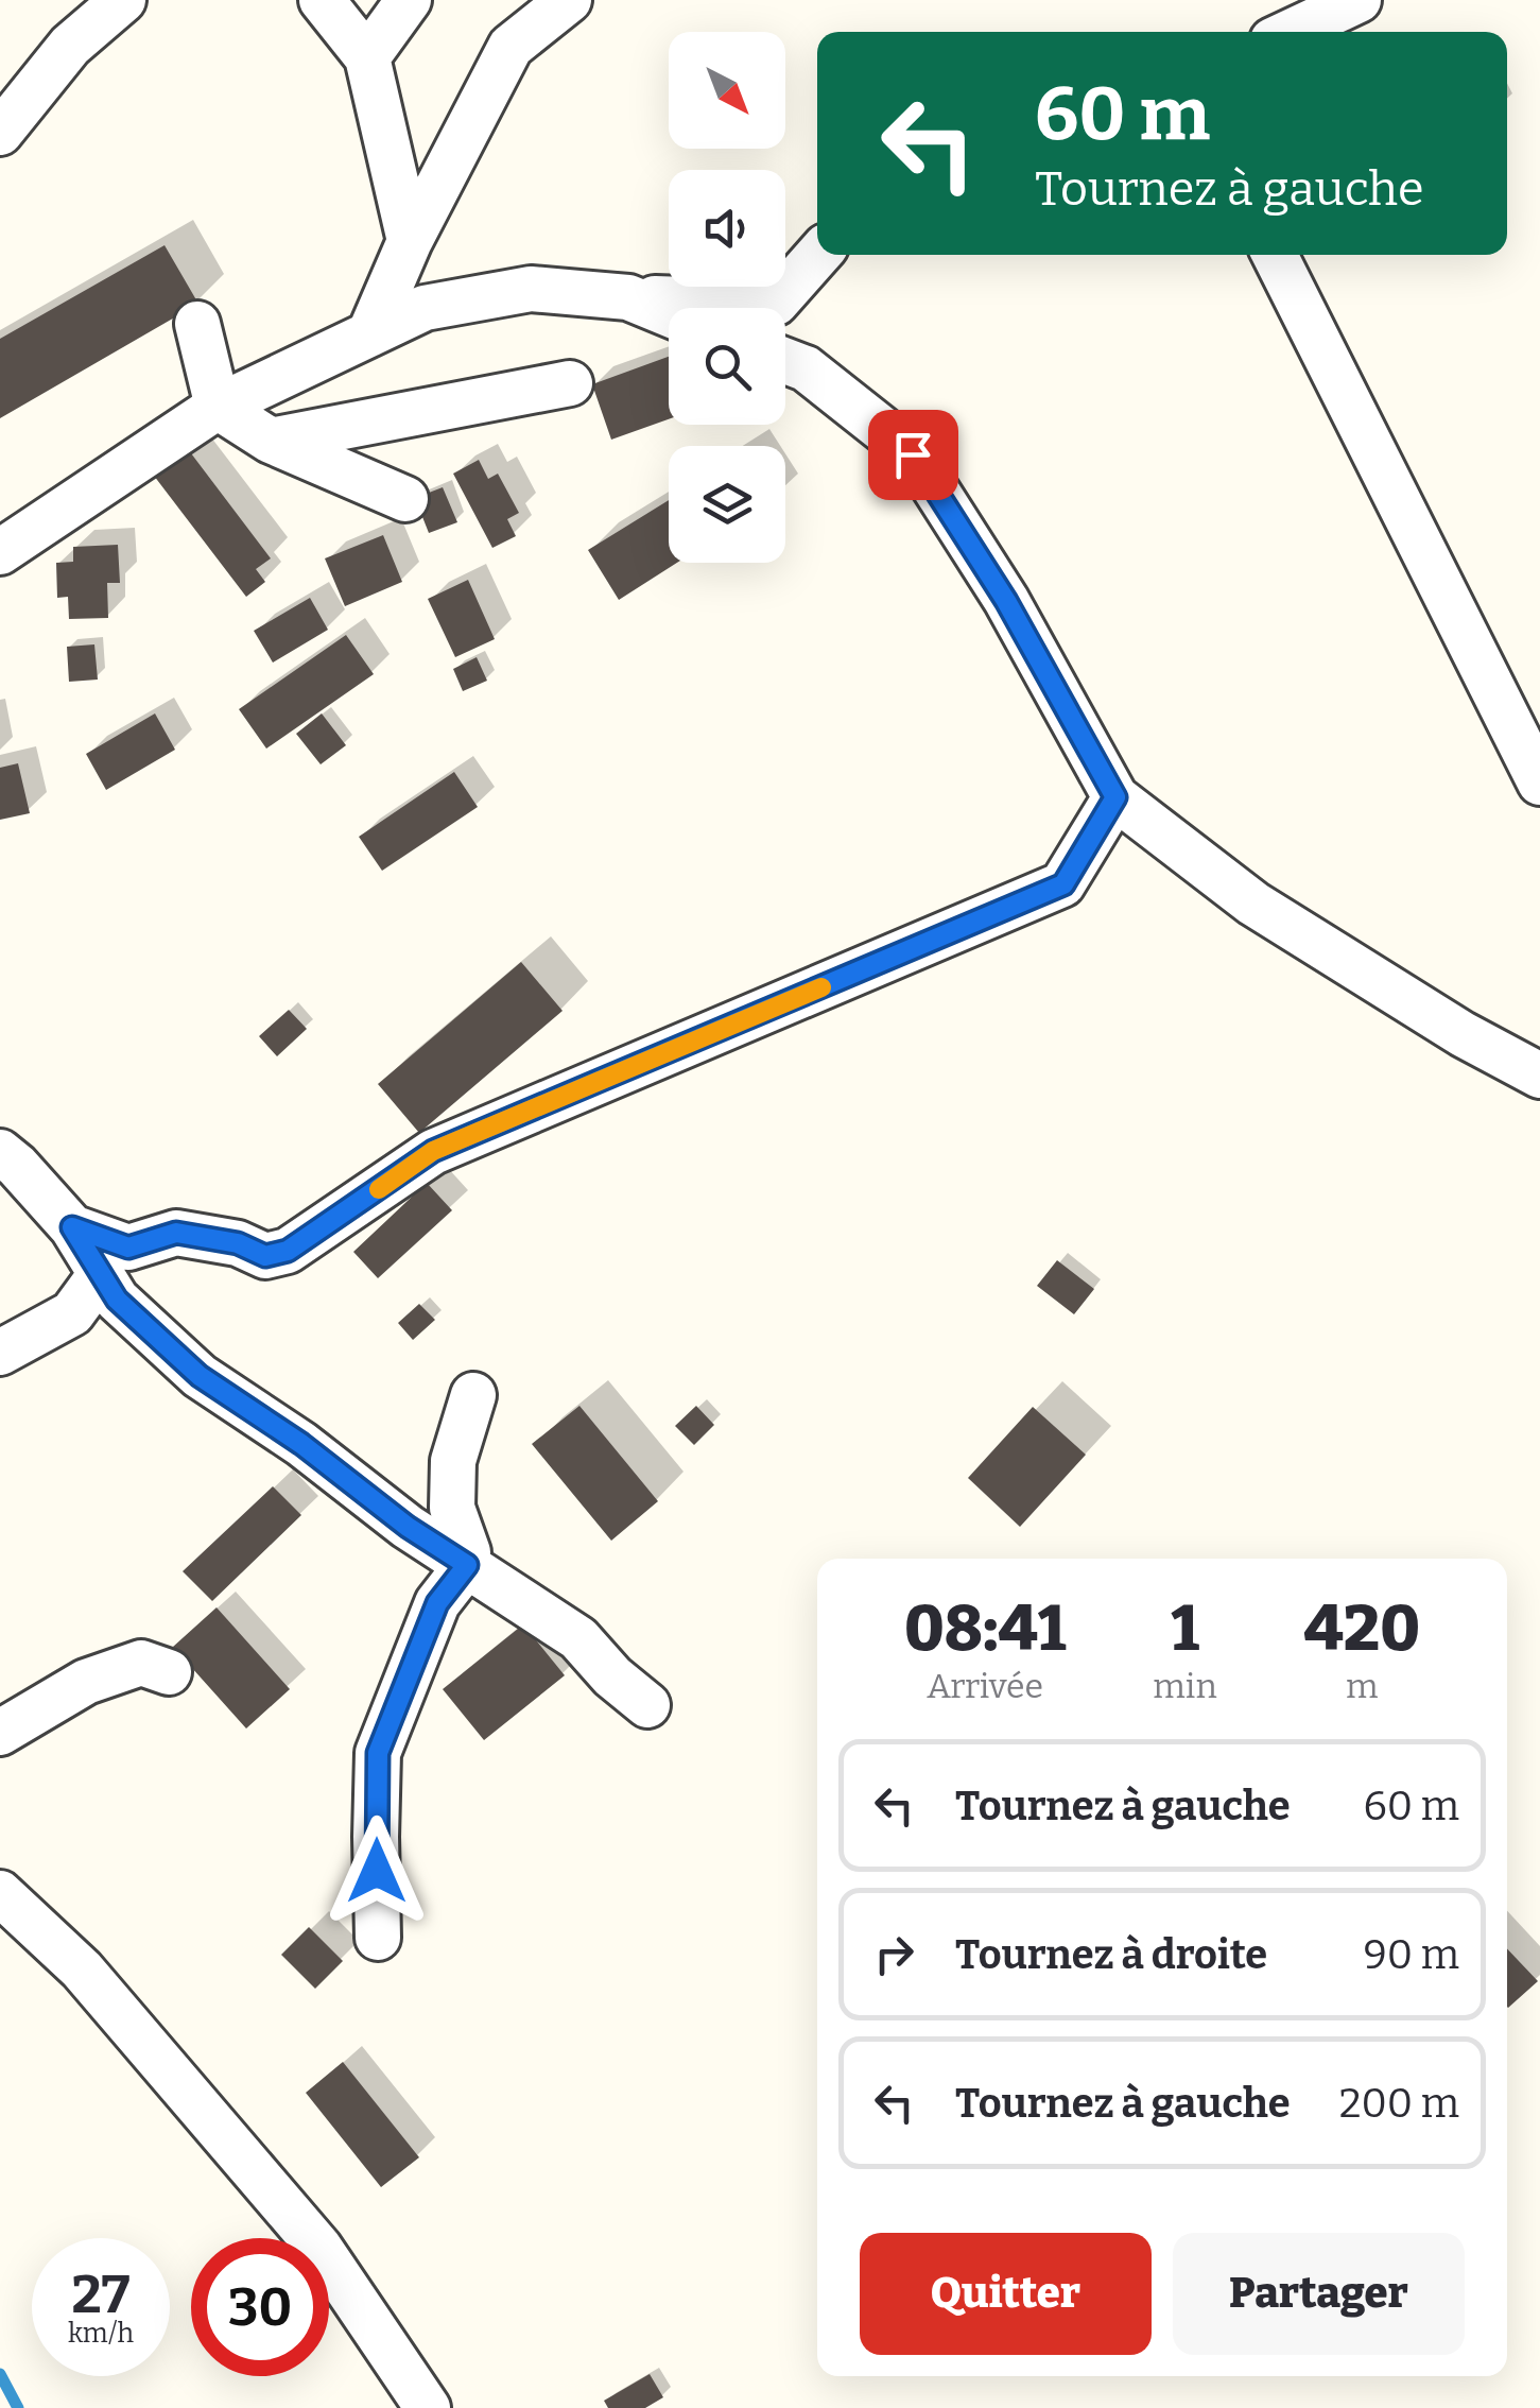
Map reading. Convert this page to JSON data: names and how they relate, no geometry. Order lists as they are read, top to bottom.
{
  "north": "bottom right",
  "page": {
    "turn": ["60 m", "Tournez à gauche"],
    "eta": [
      "08:41",
      "Arrivée",
      "1",
      "min",
      "420",
      "m"
    ],
    "list": [
      {
        "name": "Tournez à gauche",
        "value": "60 m"
      },
      {
        "name": "Tournez à droite",
        "value": "90 m"
      },
      {
        "name": "Tournez à gauche",
        "value": "200 m"
      }
    ],
    "buttons": ["Quitter", "Partager"],
    "speed": "27 km/h",
    "limit": "30"
  }
}
